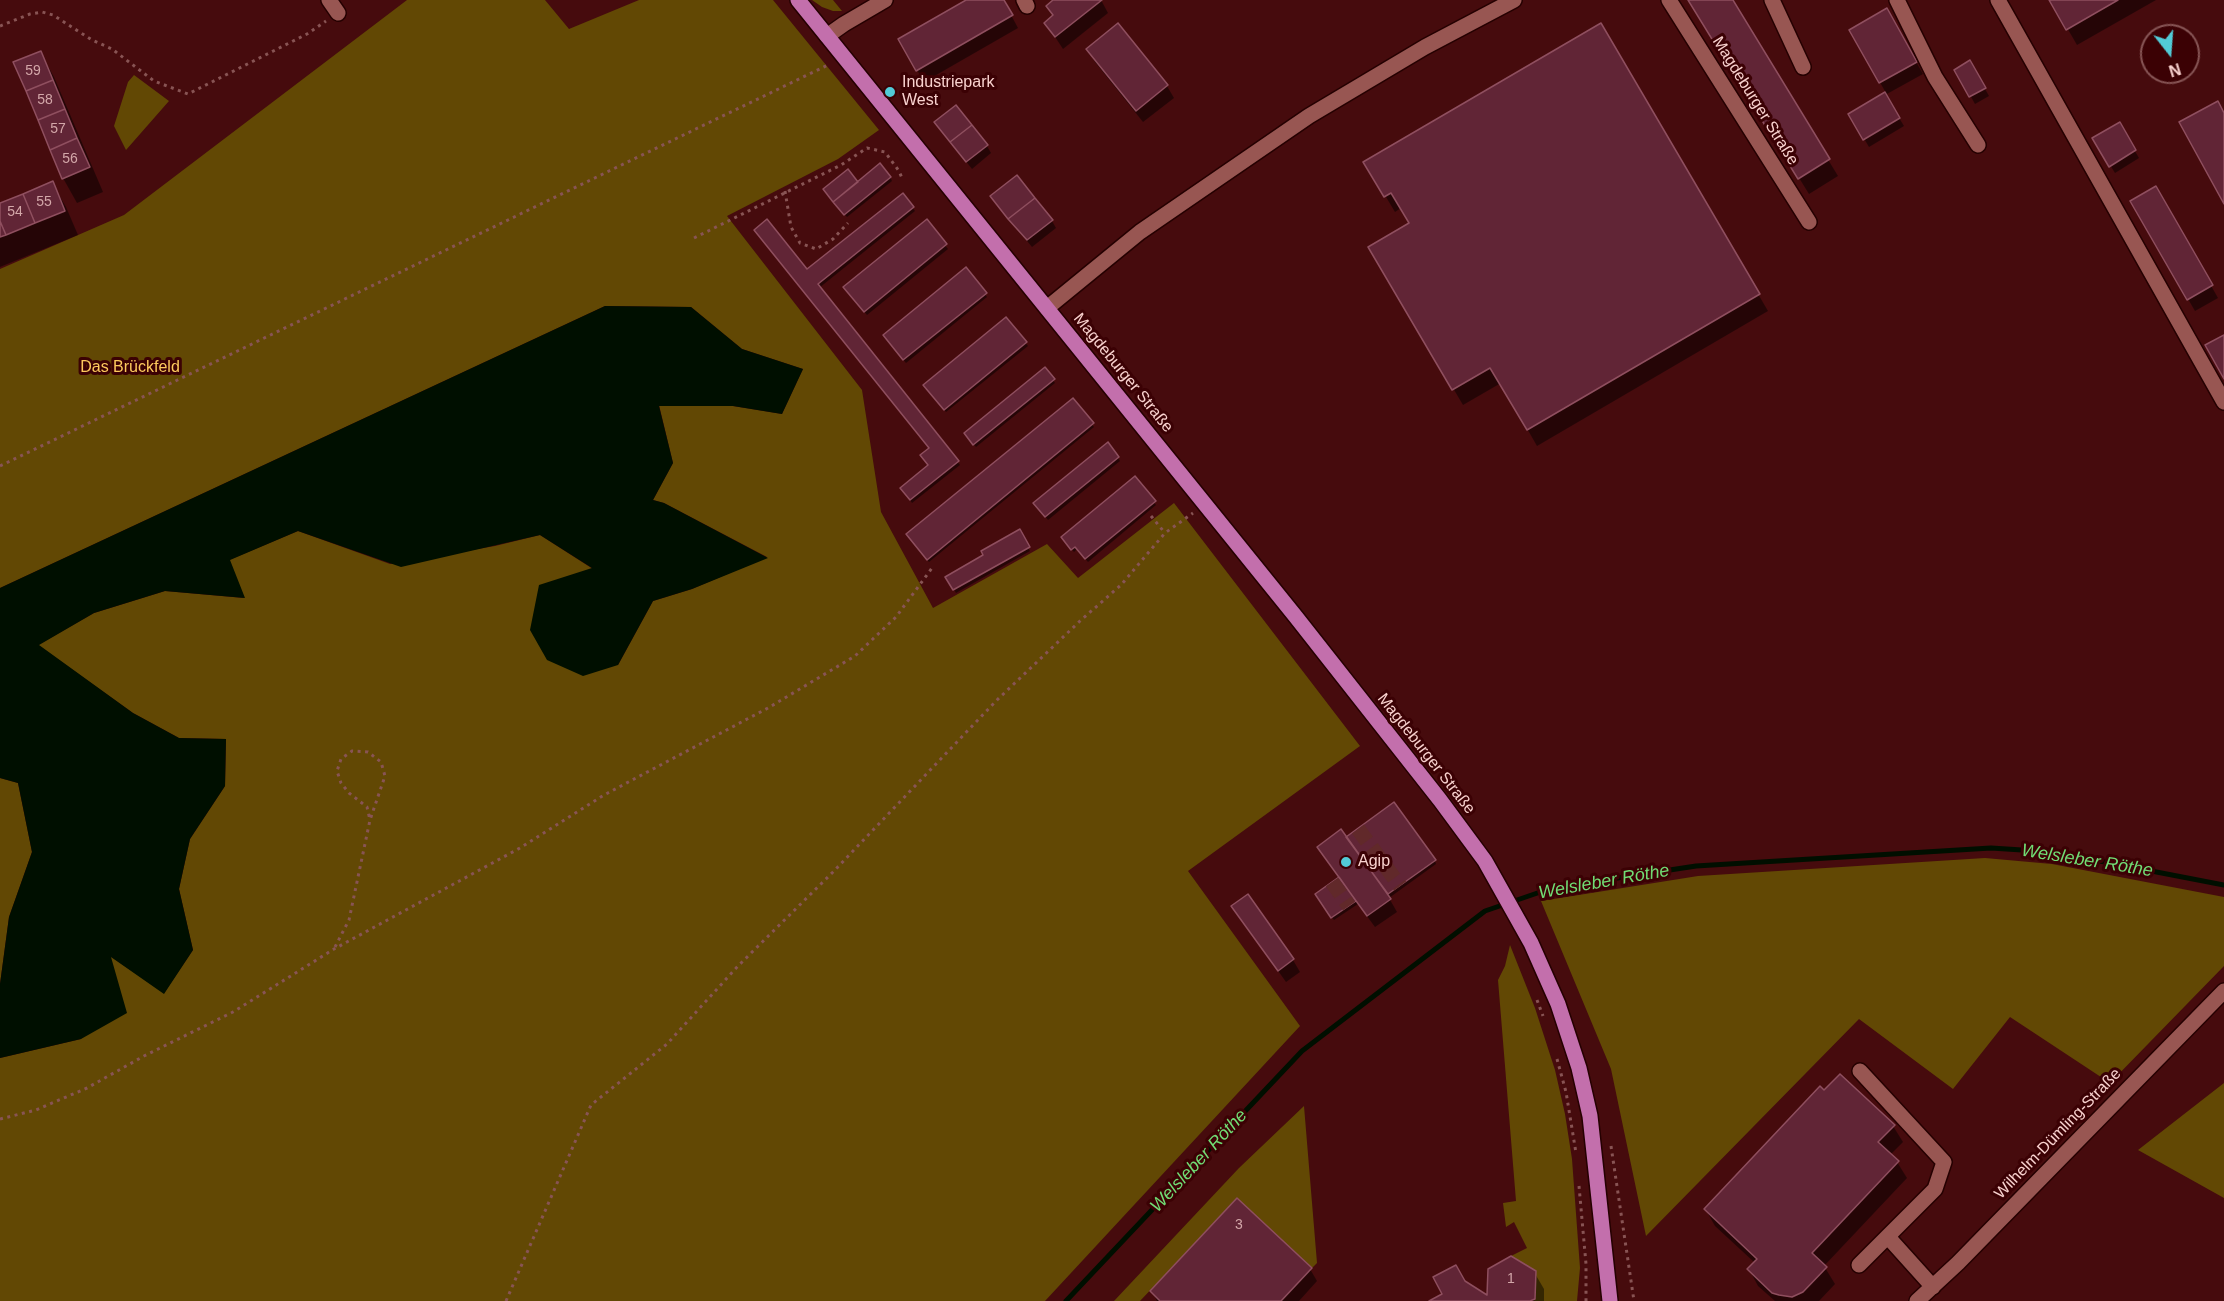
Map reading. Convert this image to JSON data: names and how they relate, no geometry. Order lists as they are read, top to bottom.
{
  "streets": {
    "main road": ["Magdeburger Straße"],
    "street": ["Wilhelm-Dümling-Straße"]
  },
  "water": ["Welsleber Röthe"],
  "parks": ["Das Brückfeld"],
  "places": ["Industriepark West", "Agip"],
  "house_numbers": [
    "59",
    "58",
    "57",
    "56",
    "55",
    "54",
    "3",
    "1"
  ],
  "north": "bottom"
}
